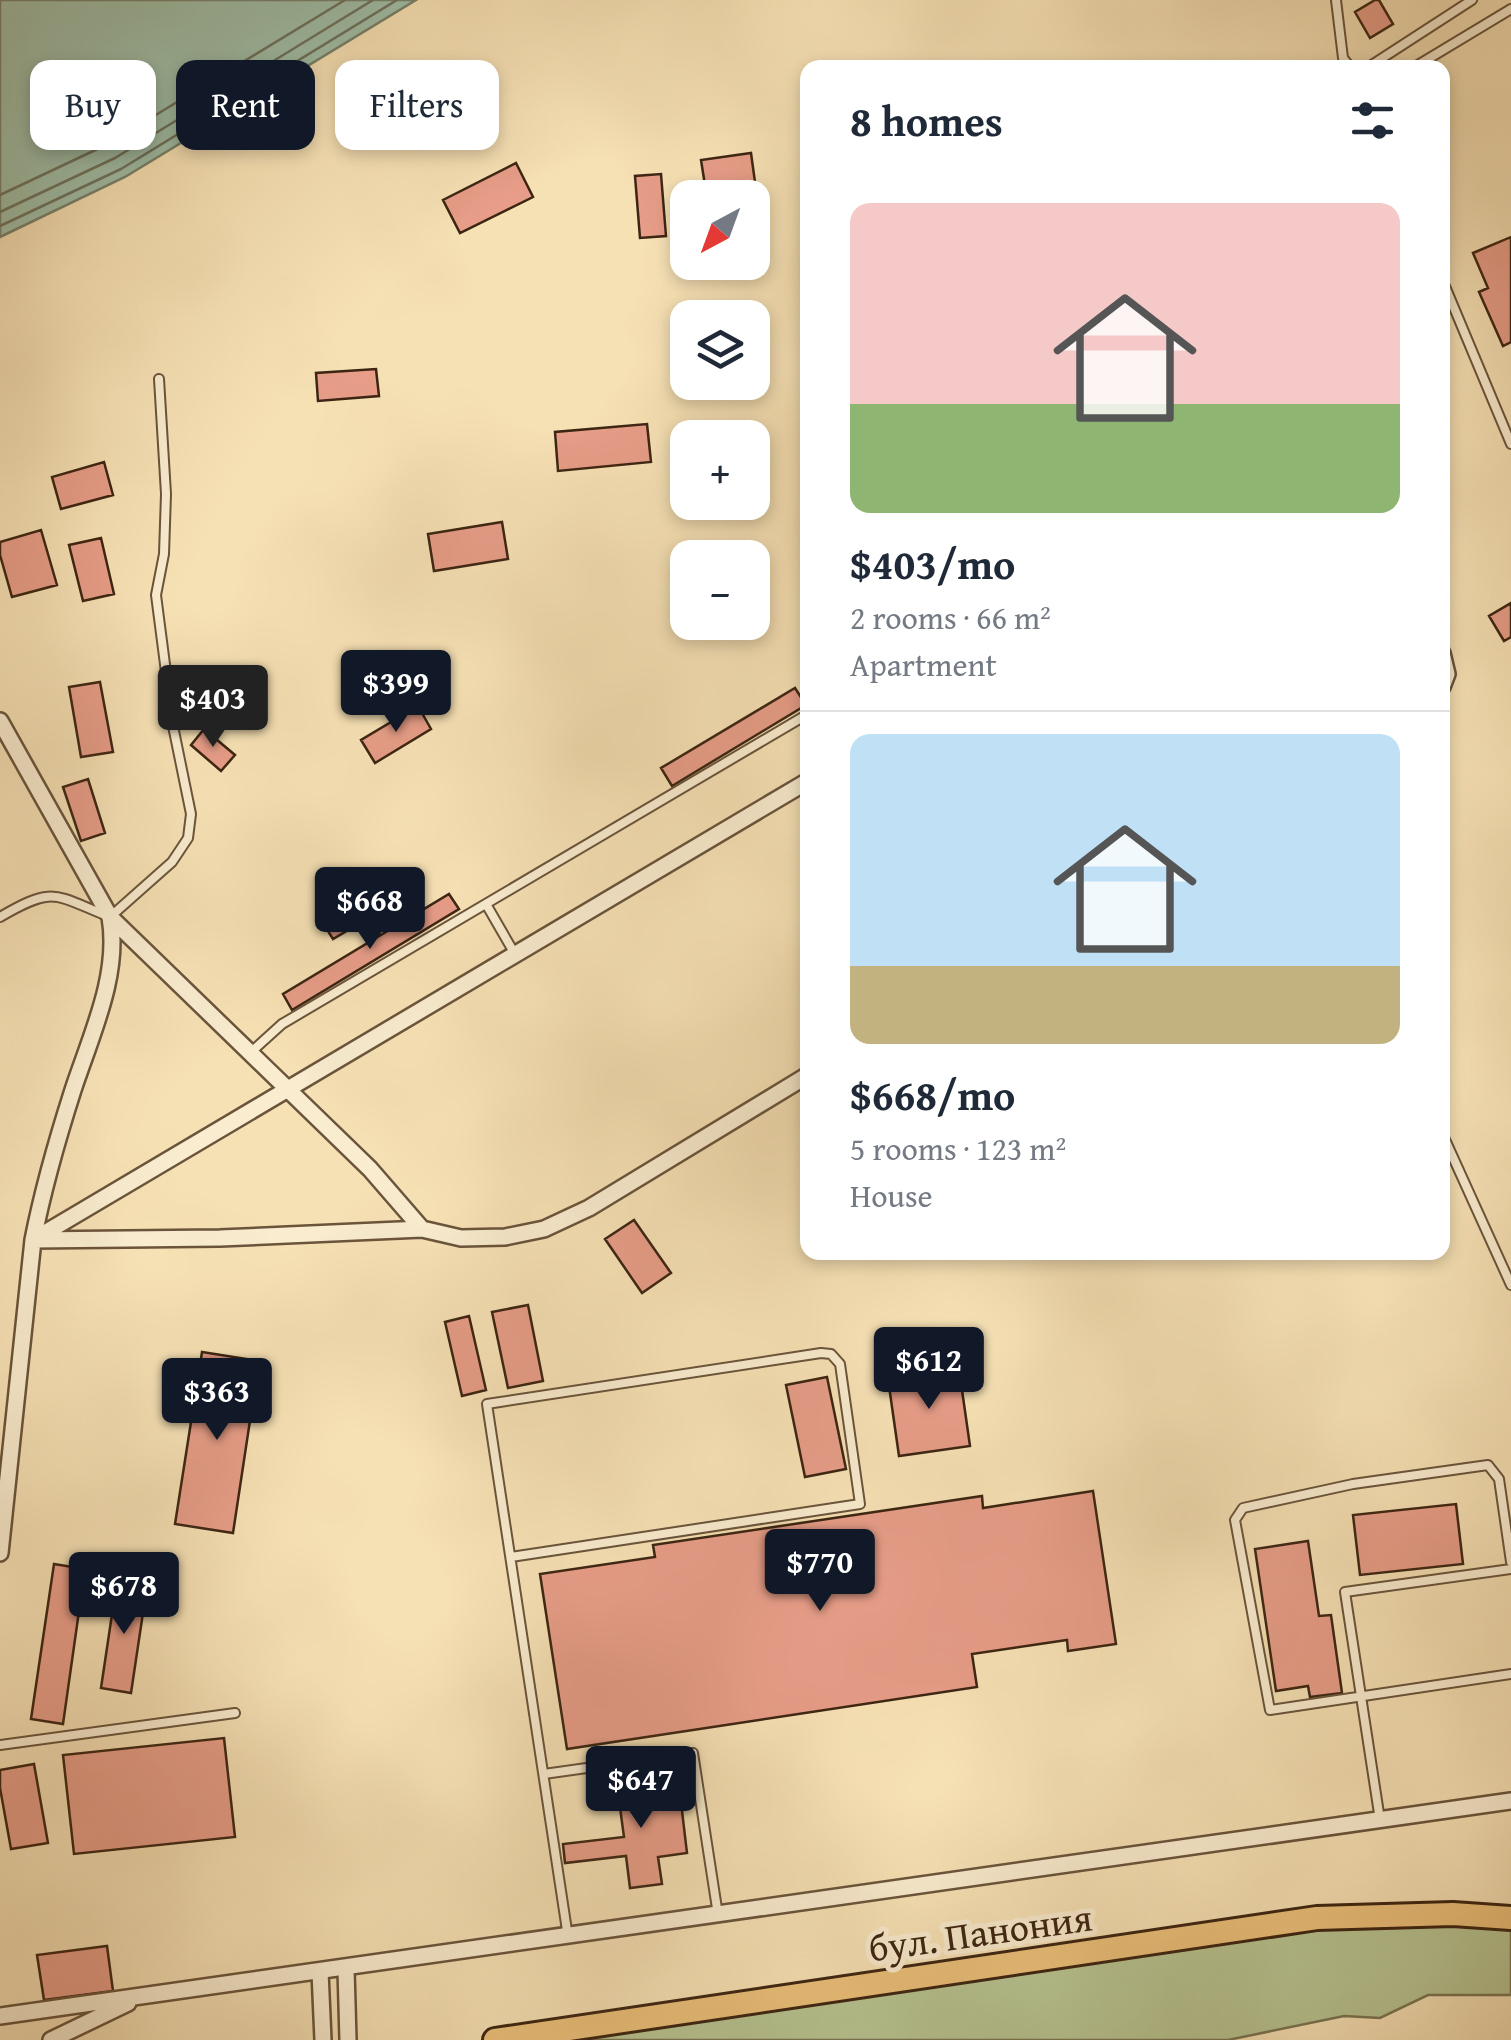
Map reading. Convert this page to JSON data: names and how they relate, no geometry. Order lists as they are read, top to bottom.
{
  "streets": {
    "main road": ["бул. Панония"]
  },
  "north": "bottom left",
  "page": {
    "chip": ["Buy", "Rent", "Filters"],
    "heading": "8 homes",
    "map_buttons": ["+", "−"],
    "list": [
      {
        "name": "$403/mo",
        "note": "2 rooms · 66 m² · Apartment"
      },
      {
        "name": "$668/mo",
        "note": "5 rooms · 123 m² · House"
      }
    ],
    "price": [
      "$399",
      "$403",
      "$668",
      "$612",
      "$363",
      "$770",
      "$678",
      "$647"
    ]
  }
}
